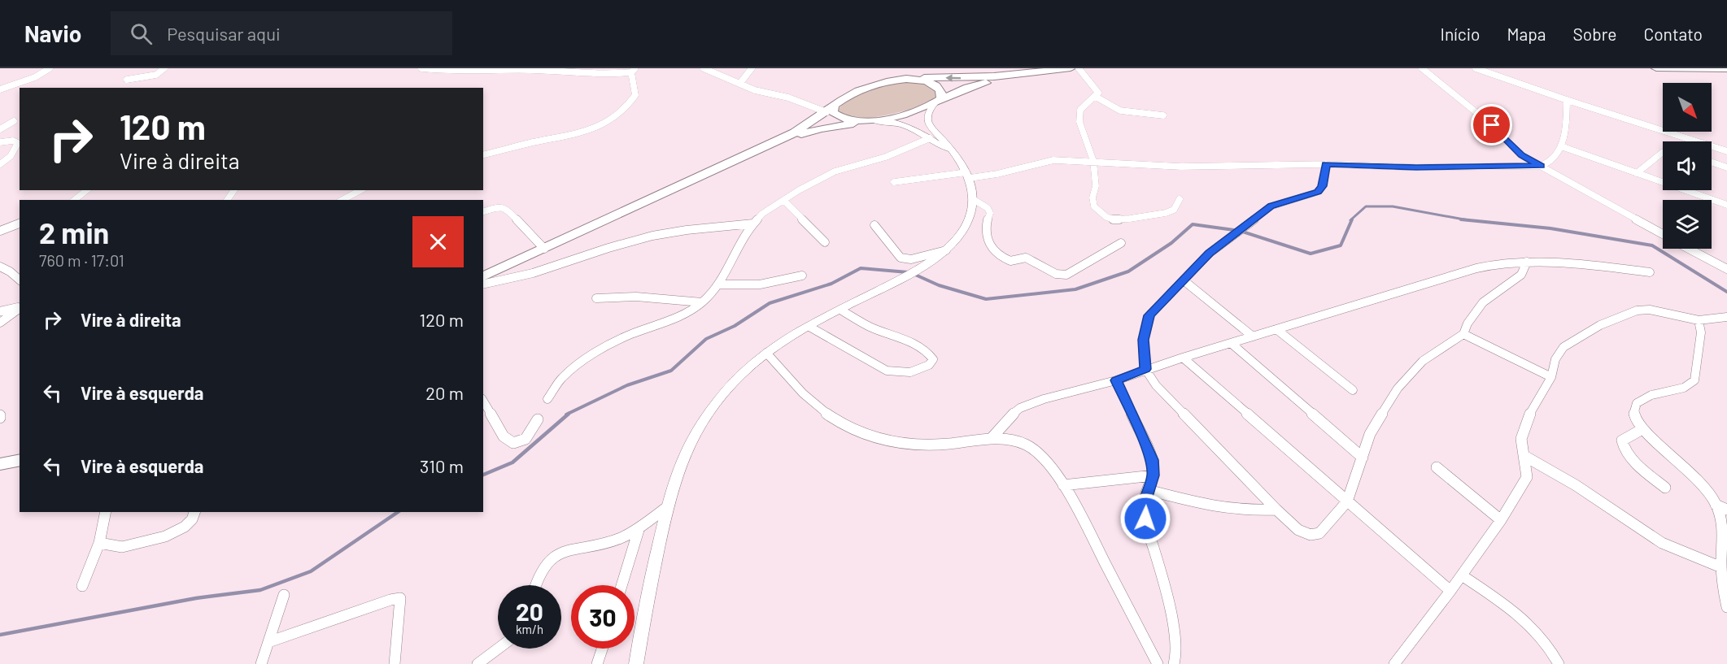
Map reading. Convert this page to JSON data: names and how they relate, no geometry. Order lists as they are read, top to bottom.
{
  "north": "bottom right",
  "page": {
    "header": "Navio",
    "search": "Pesquisar aqui",
    "nav": [
      "Início",
      "Mapa",
      "Sobre",
      "Contato"
    ],
    "turn": ["120 m", "Vire à direita"],
    "heading": ["2 min", "760 m · 17:01"],
    "list": [
      {
        "name": "Vire à direita",
        "value": "120 m"
      },
      {
        "name": "Vire à esquerda",
        "value": "20 m"
      },
      {
        "name": "Vire à esquerda",
        "value": "310 m"
      }
    ],
    "speed": "20 km/h",
    "limit": "30"
  }
}
